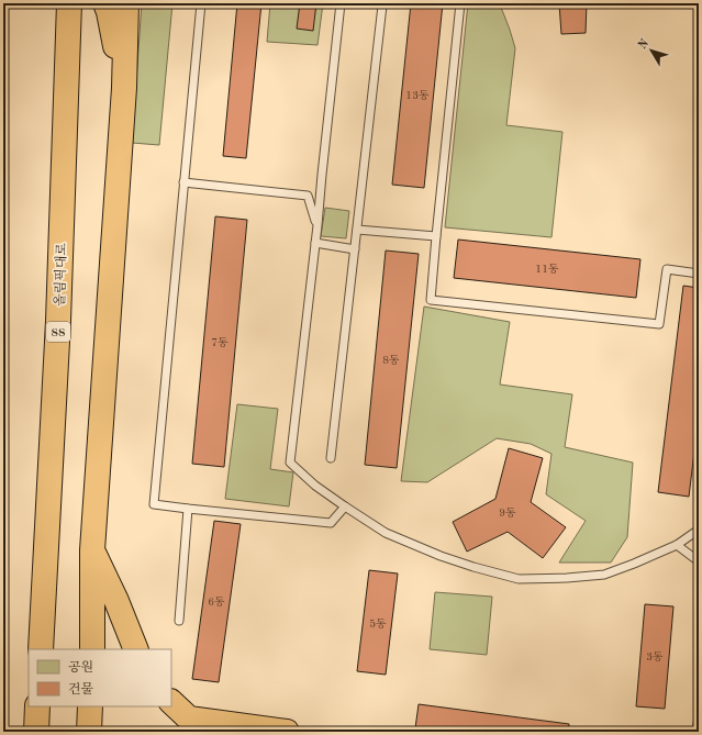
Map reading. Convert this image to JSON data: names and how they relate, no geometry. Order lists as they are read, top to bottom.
{
  "streets": {
    "highway": ["올림픽대로", "88"]
  },
  "house_numbers": [
    "13동",
    "11동",
    "7동",
    "8동",
    "9동",
    "6동",
    "5동",
    "3동"
  ],
  "legend": ["공원", "건물"],
  "north": "top left"
}
